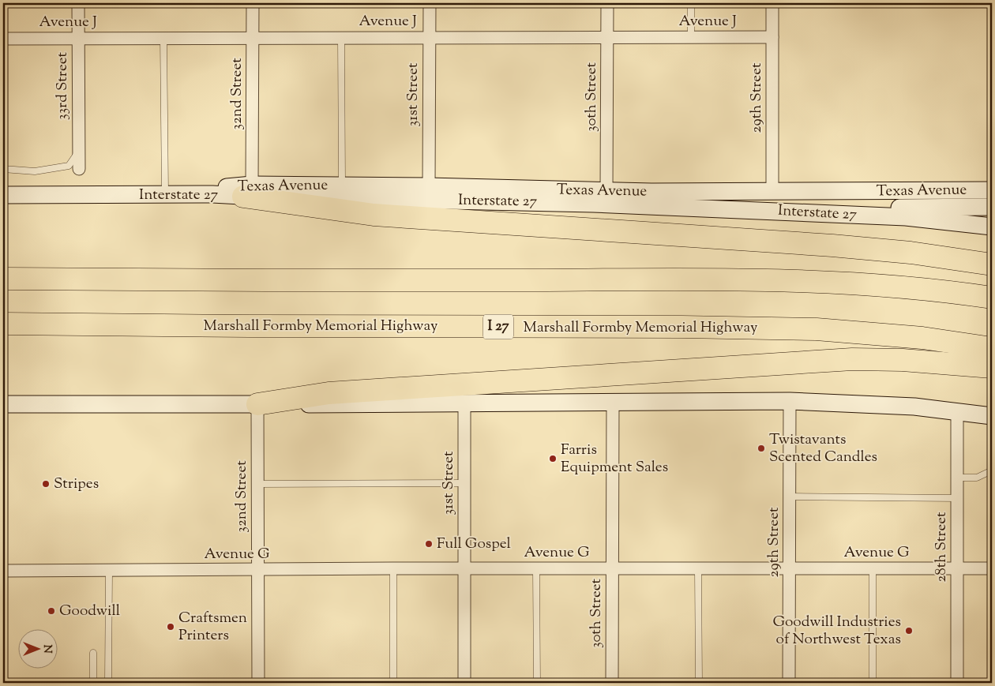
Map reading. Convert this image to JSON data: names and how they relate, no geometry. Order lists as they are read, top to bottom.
{
  "streets": {
    "highway": ["Marshall Formby Memorial Highway", "I 27"],
    "main road": ["Texas Avenue", "Interstate 27"],
    "street": [
      "Avenue J",
      "33rd Street",
      "32nd Street",
      "31st Street",
      "30th Street",
      "29th Street",
      "28th Street",
      "Avenue G"
    ]
  },
  "crossings": [
    ["Avenue J", "33rd Street"],
    ["Avenue J", "32nd Street"],
    ["Avenue J", "31st Street"],
    ["Avenue J", "30th Street"],
    ["Avenue J", "29th Street"],
    ["32nd Street", "Texas Avenue"],
    ["32nd Street", "Interstate 27"],
    ["32nd Street", "Avenue G"],
    ["31st Street", "Texas Avenue"],
    ["31st Street", "Avenue G"],
    ["30th Street", "Texas Avenue"],
    ["30th Street", "Interstate 27"],
    ["30th Street", "Avenue G"],
    ["29th Street", "Texas Avenue"],
    ["29th Street", "Avenue G"],
    ["Texas Avenue", "Interstate 27"],
    ["28th Street", "Avenue G"]
  ],
  "places": [
    "Twistavants Scented Candles",
    "Farris Equipment Sales",
    "Stripes",
    "Full Gospel",
    "Goodwill",
    "Craftsmen Printers",
    "Goodwill Industries of Northwest Texas"
  ],
  "north": "right"
}
